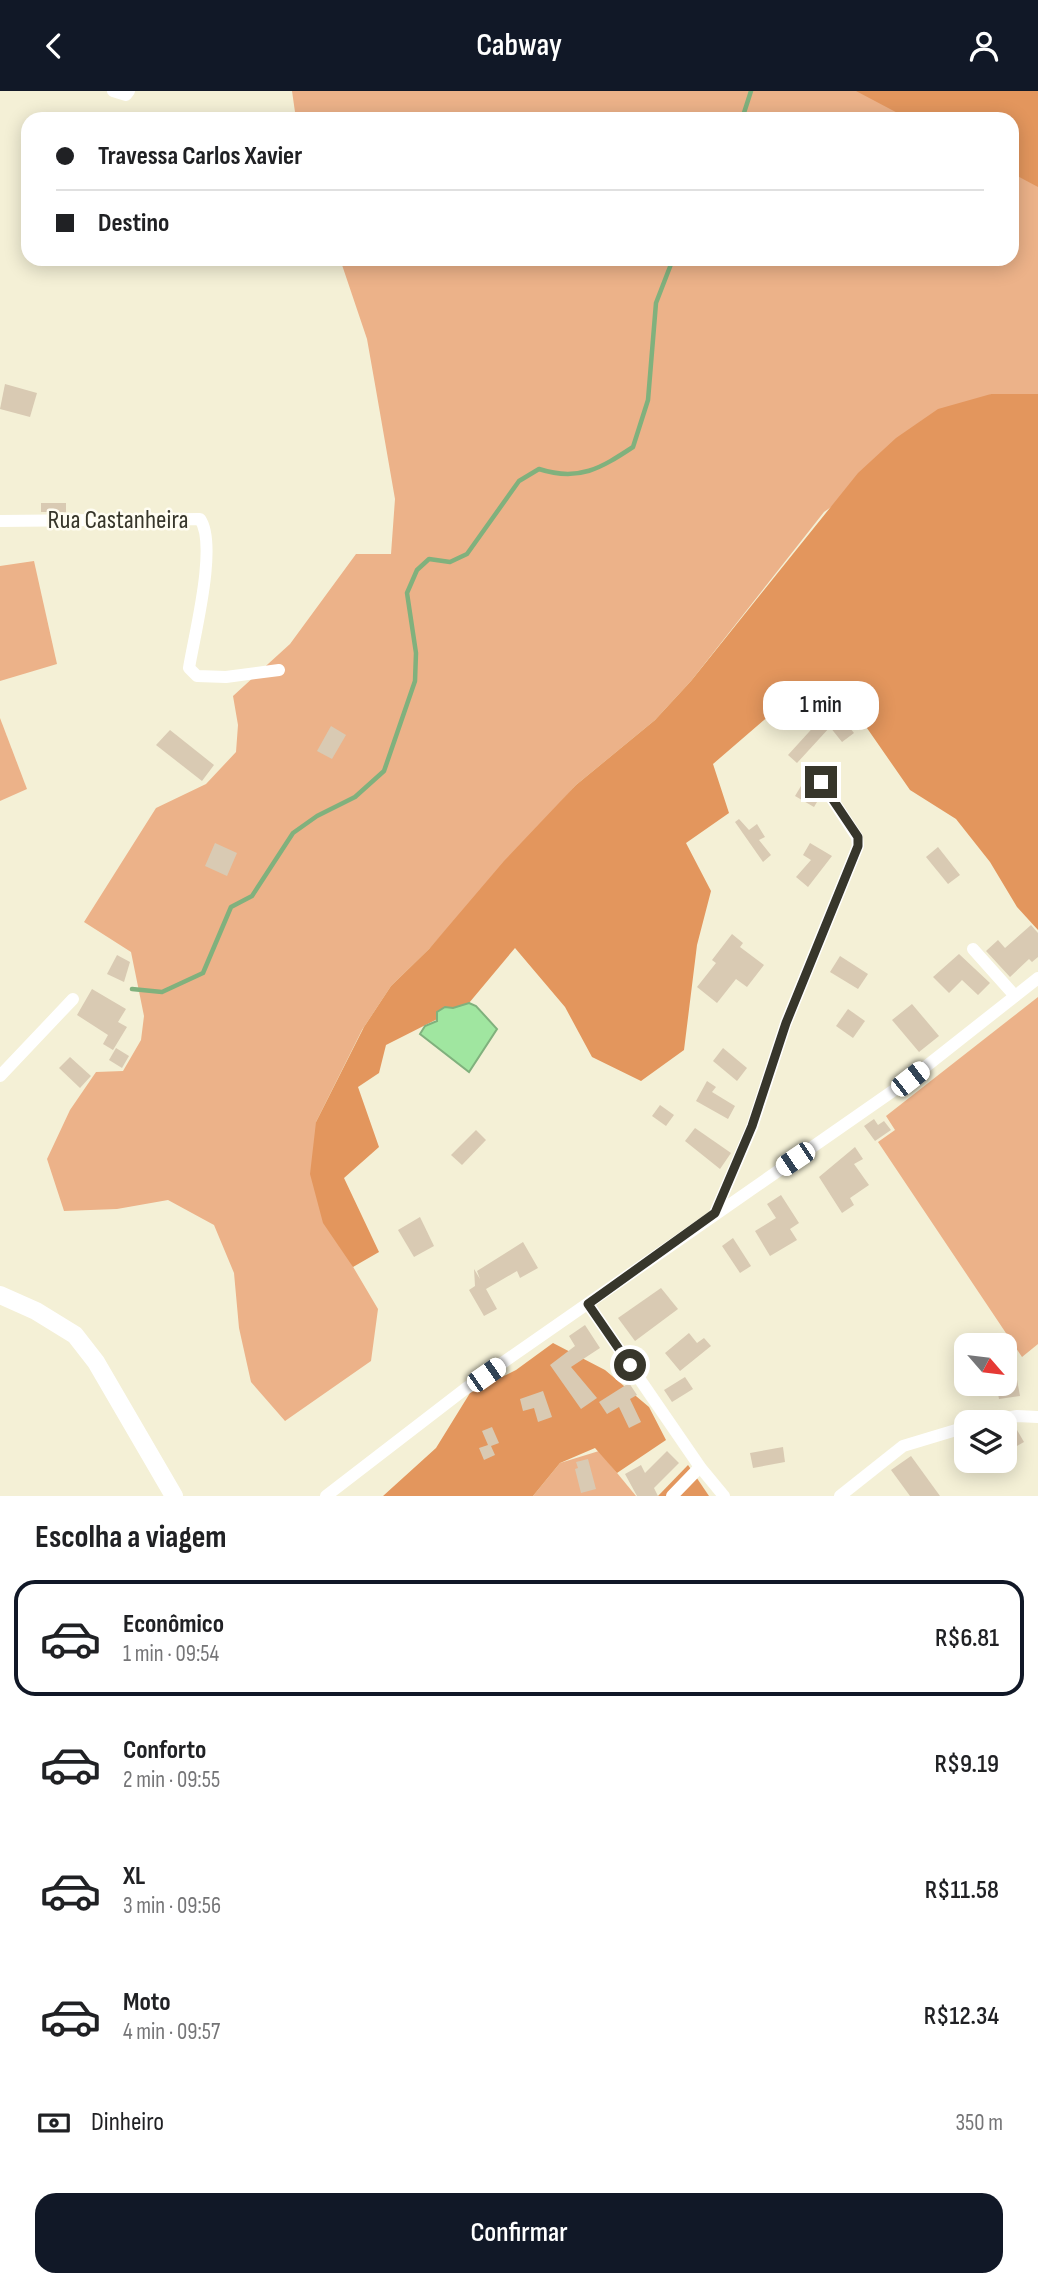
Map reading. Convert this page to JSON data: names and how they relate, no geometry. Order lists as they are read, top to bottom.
{
  "streets": {
    "street": ["Rua Castanheira"]
  },
  "north": "bottom right",
  "page": {
    "header": "Cabway",
    "banner": ["Travessa Carlos Xavier", "Destino"],
    "bubble": "1 min",
    "heading": "Escolha a viagem",
    "list": [
      {
        "name": "Econômico",
        "note": "1 min · 09:54",
        "value": "R$6.81"
      },
      {
        "name": "Conforto",
        "note": "2 min · 09:55",
        "value": "R$9.19"
      },
      {
        "name": "XL",
        "note": "3 min · 09:56",
        "value": "R$11.58"
      },
      {
        "name": "Moto",
        "note": "4 min · 09:57",
        "value": "R$12.34"
      }
    ],
    "pay": ["Dinheiro", "350 m"],
    "buttons": "Confirmar"
  }
}
